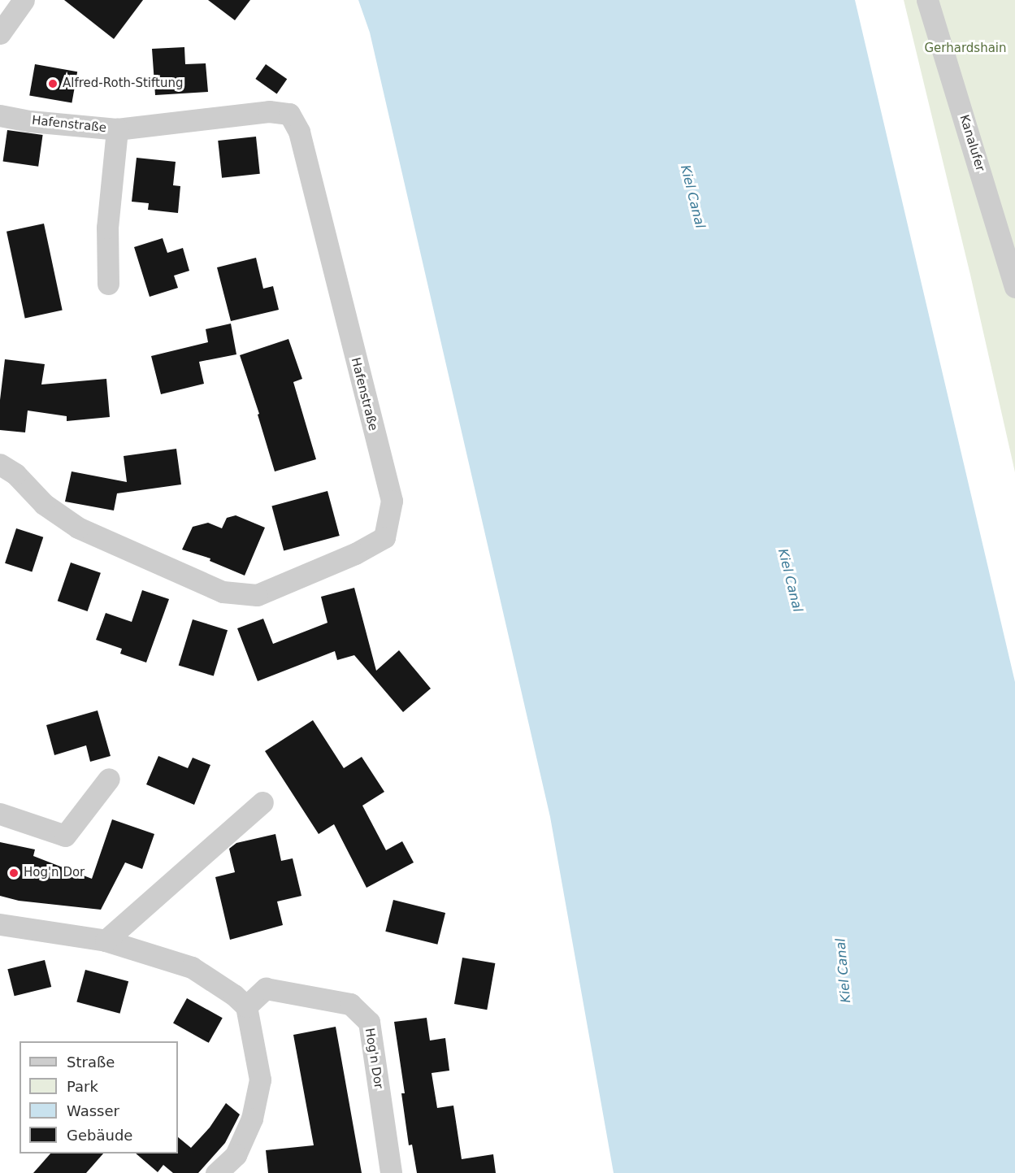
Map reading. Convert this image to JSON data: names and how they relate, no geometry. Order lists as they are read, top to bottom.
{
  "streets": {
    "street": ["Hafenstraße", "Kanalufer", "Hog'n Dor"]
  },
  "water": ["Kiel Canal"],
  "parks": ["Gerhardshain"],
  "places": ["Alfred-Roth-Stiftung", "Hog'n Dor"],
  "legend": [
    "Straße",
    "Park",
    "Wasser",
    "Gebäude"
  ]
}
